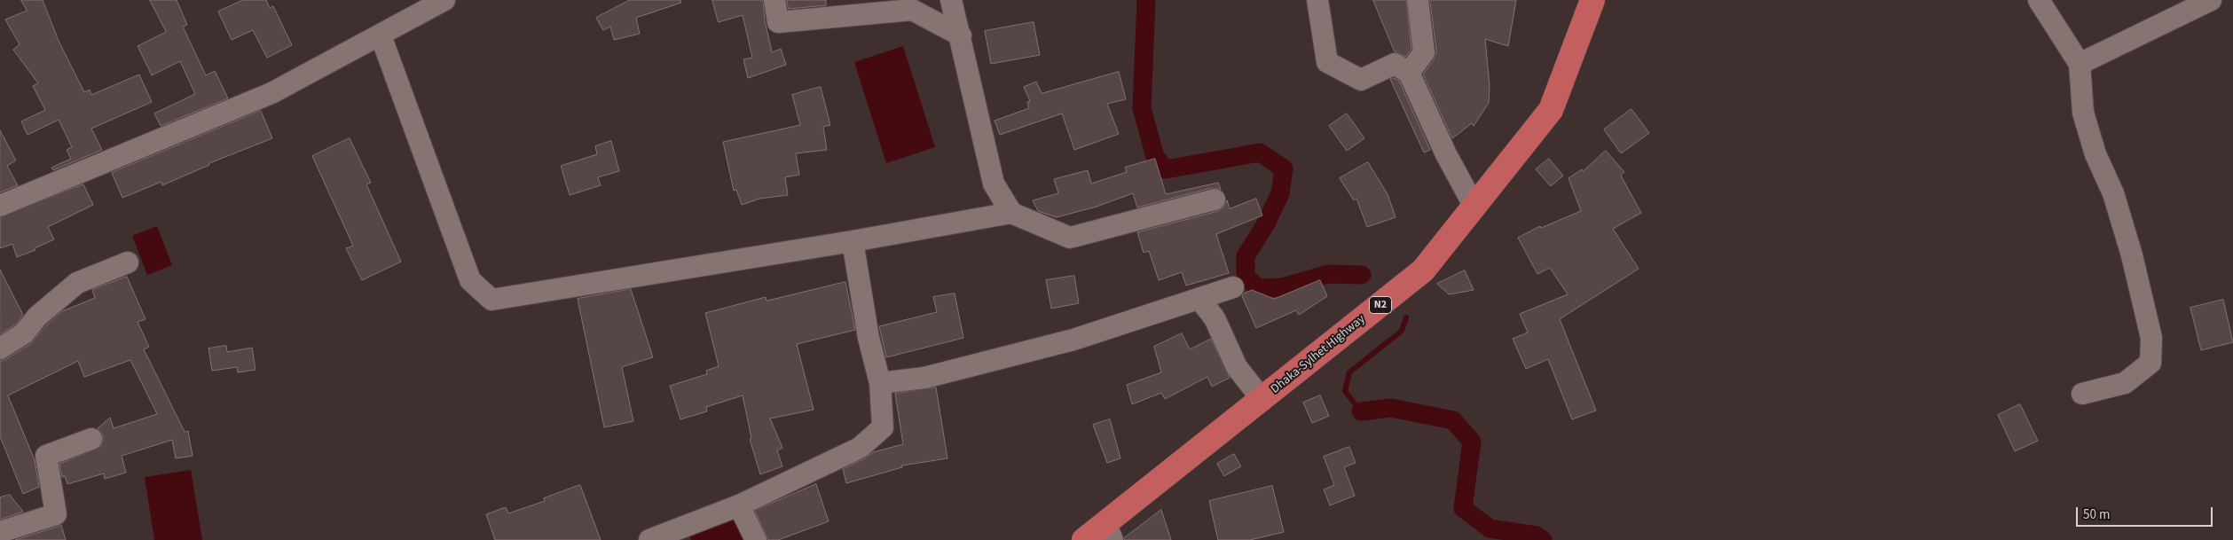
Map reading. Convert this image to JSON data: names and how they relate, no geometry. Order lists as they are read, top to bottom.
{
  "streets": {
    "highway": ["N2", "Dhaka-Sylhet Highway"]
  },
  "scale_bar": "50 m"
}
